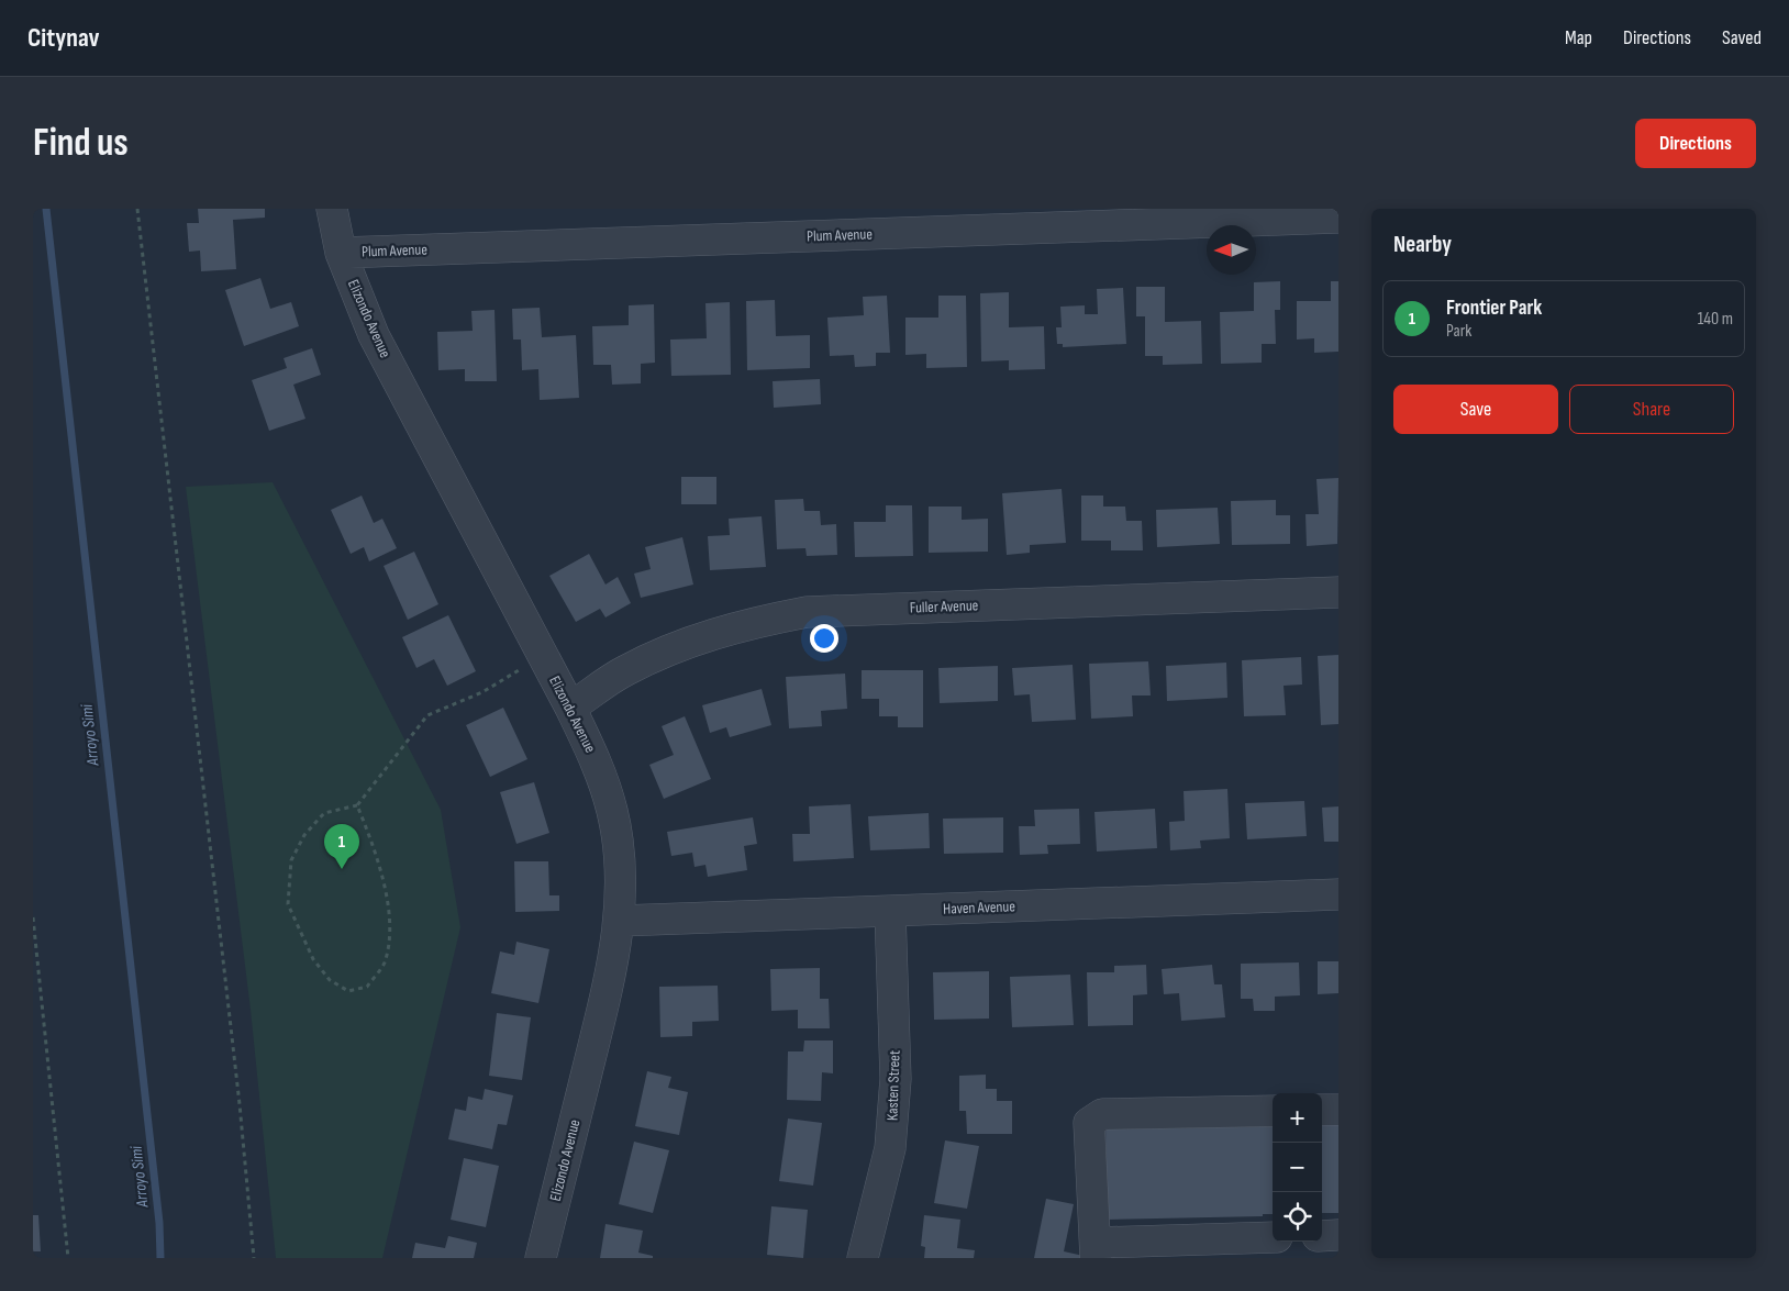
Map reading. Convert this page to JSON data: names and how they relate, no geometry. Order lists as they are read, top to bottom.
{
  "streets": {
    "street": [
      "Plum Avenue",
      "Elizondo Avenue",
      "Fuller Avenue",
      "Haven Avenue",
      "Kasten Street"
    ]
  },
  "crossings": [
    ["Plum Avenue", "Elizondo Avenue"],
    ["Elizondo Avenue", "Fuller Avenue"],
    ["Elizondo Avenue", "Haven Avenue"],
    ["Haven Avenue", "Kasten Street"]
  ],
  "water": ["Arroyo Simi"],
  "north": "left",
  "page": {
    "header": "Citynav",
    "nav": ["Map", "Directions", "Saved"],
    "buttons": [
      "Directions",
      ["Save", "Share"]
    ],
    "title": "Find us",
    "heading": "Nearby",
    "list": [
      {
        "mark": "1",
        "name": "Frontier Park",
        "note": "Park",
        "value": "140 m"
      }
    ],
    "pins": "1",
    "map_buttons": ["+", "−"]
  }
}
